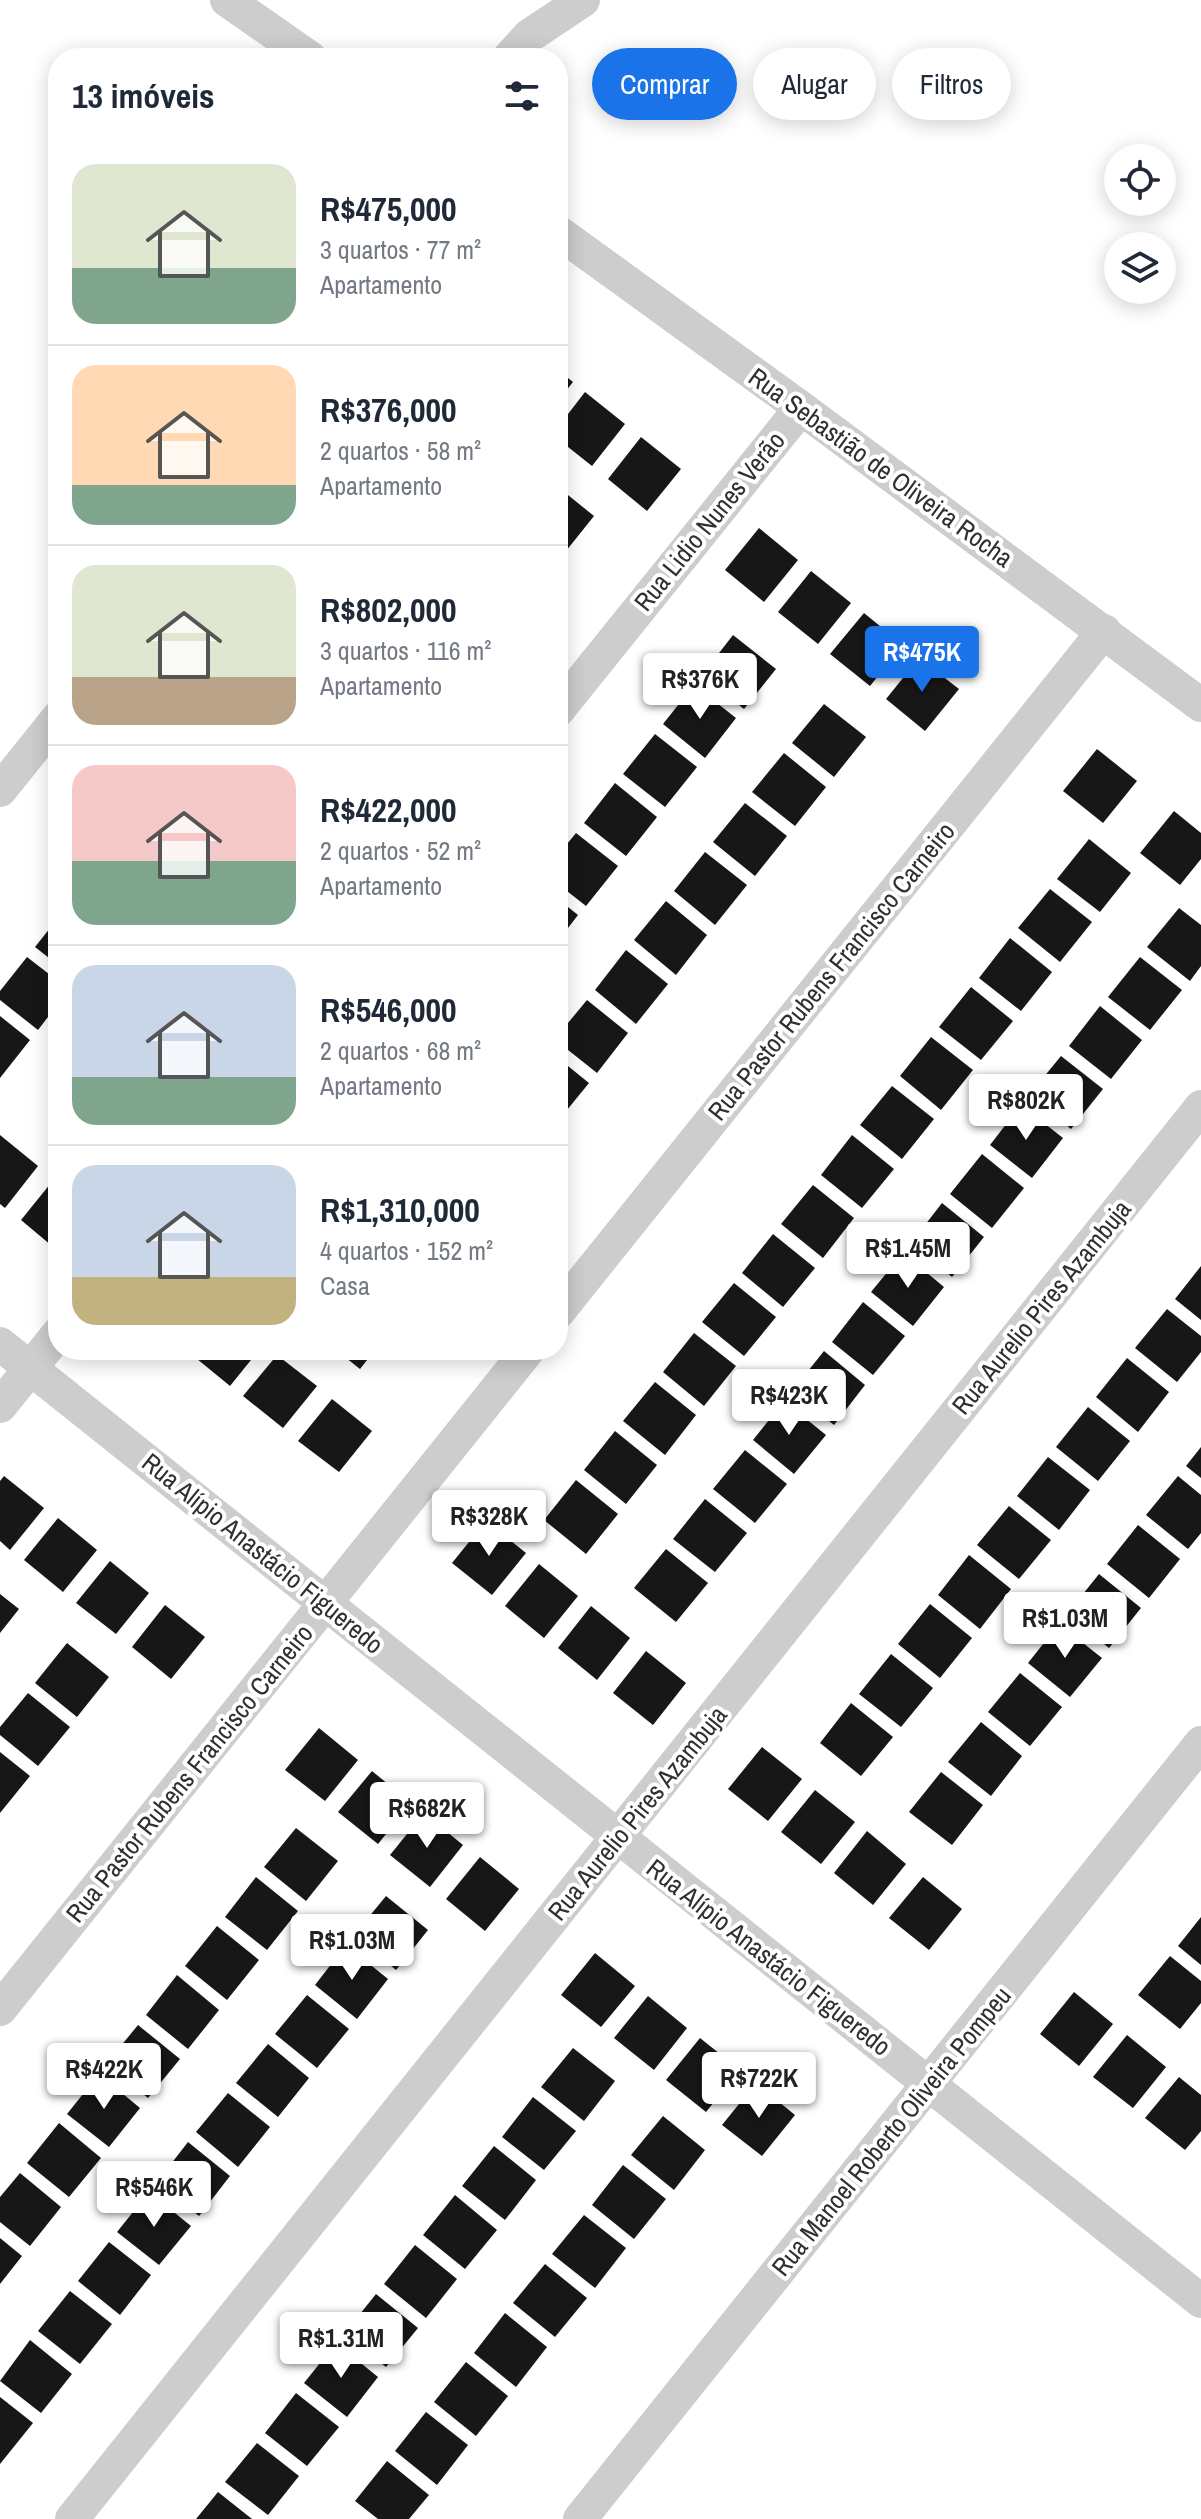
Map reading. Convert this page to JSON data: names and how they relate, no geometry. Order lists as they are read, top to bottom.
{
  "streets": {
    "street": [
      "Rua Sebastião de Oliveira Rocha",
      "Rua Lidio Nunes Verão",
      "Rua Pastor Rubens Francisco Carneiro",
      "Rua Aurelio Pires Azambuja",
      "Rua Alípio Anastácio Figueredo",
      "Rua Manoel Roberto Oliveira Pompeu"
    ]
  },
  "crossings": [
    ["Rua Sebastião de Oliveira Rocha", "Rua Lidio Nunes Verão"],
    ["Rua Sebastião de Oliveira Rocha", "Rua Pastor Rubens Francisco Carneiro"],
    ["Rua Pastor Rubens Francisco Carneiro", "Rua Alípio Anastácio Figueredo"],
    ["Rua Aurelio Pires Azambuja", "Rua Alípio Anastácio Figueredo"],
    ["Rua Alípio Anastácio Figueredo", "Rua Manoel Roberto Oliveira Pompeu"]
  ],
  "page": {
    "chip": ["Comprar", "Alugar", "Filtros"],
    "heading": "13 imóveis",
    "list": [
      {
        "name": "R$475,000",
        "note": "3 quartos · 77 m² · Apartamento"
      },
      {
        "name": "R$376,000",
        "note": "2 quartos · 58 m² · Apartamento"
      },
      {
        "name": "R$802,000",
        "note": "3 quartos · 116 m² · Apartamento"
      },
      {
        "name": "R$422,000",
        "note": "2 quartos · 52 m² · Apartamento"
      },
      {
        "name": "R$546,000",
        "note": "2 quartos · 68 m² · Apartamento"
      },
      {
        "name": "R$1,310,000",
        "note": "4 quartos · 152 m² · Casa"
      }
    ],
    "price": [
      "R$475K",
      "R$376K",
      "R$802K",
      "R$1.45M",
      "R$423K",
      "R$328K",
      "R$1.03M",
      "R$682K",
      "R$1.03M",
      "R$422K",
      "R$722K",
      "R$546K",
      "R$1.31M"
    ]
  }
}
